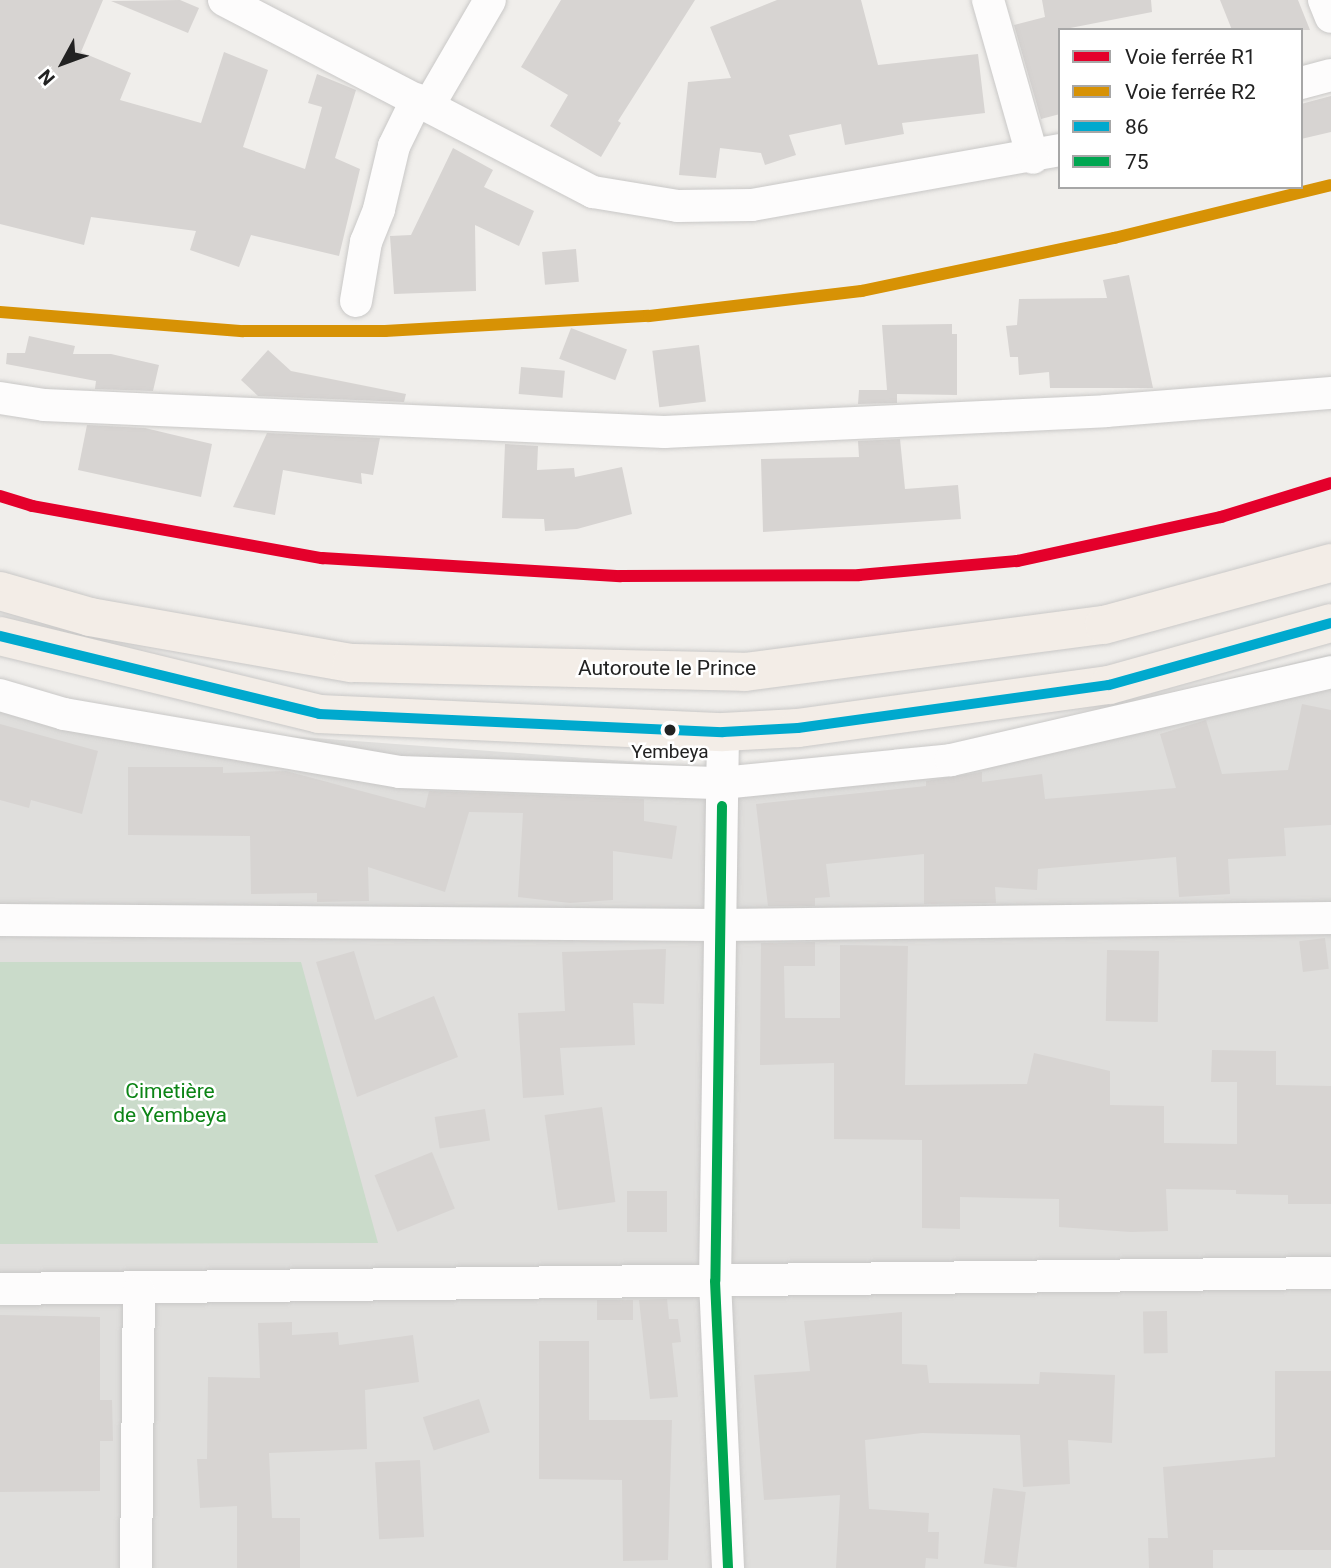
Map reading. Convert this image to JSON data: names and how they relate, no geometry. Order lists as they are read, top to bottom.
{
  "streets": {
    "main road": ["Autoroute le Prince"]
  },
  "parks": ["Cimetière de Yembeya"],
  "places": ["Yembeya"],
  "lines": [
    "rail line R2",
    "rail line R1",
    "transit line 86",
    "transit line 75"
  ],
  "legend": [
    "Voie ferrée R1",
    "Voie ferrée R2",
    "86",
    "75"
  ],
  "north": "bottom left"
}
